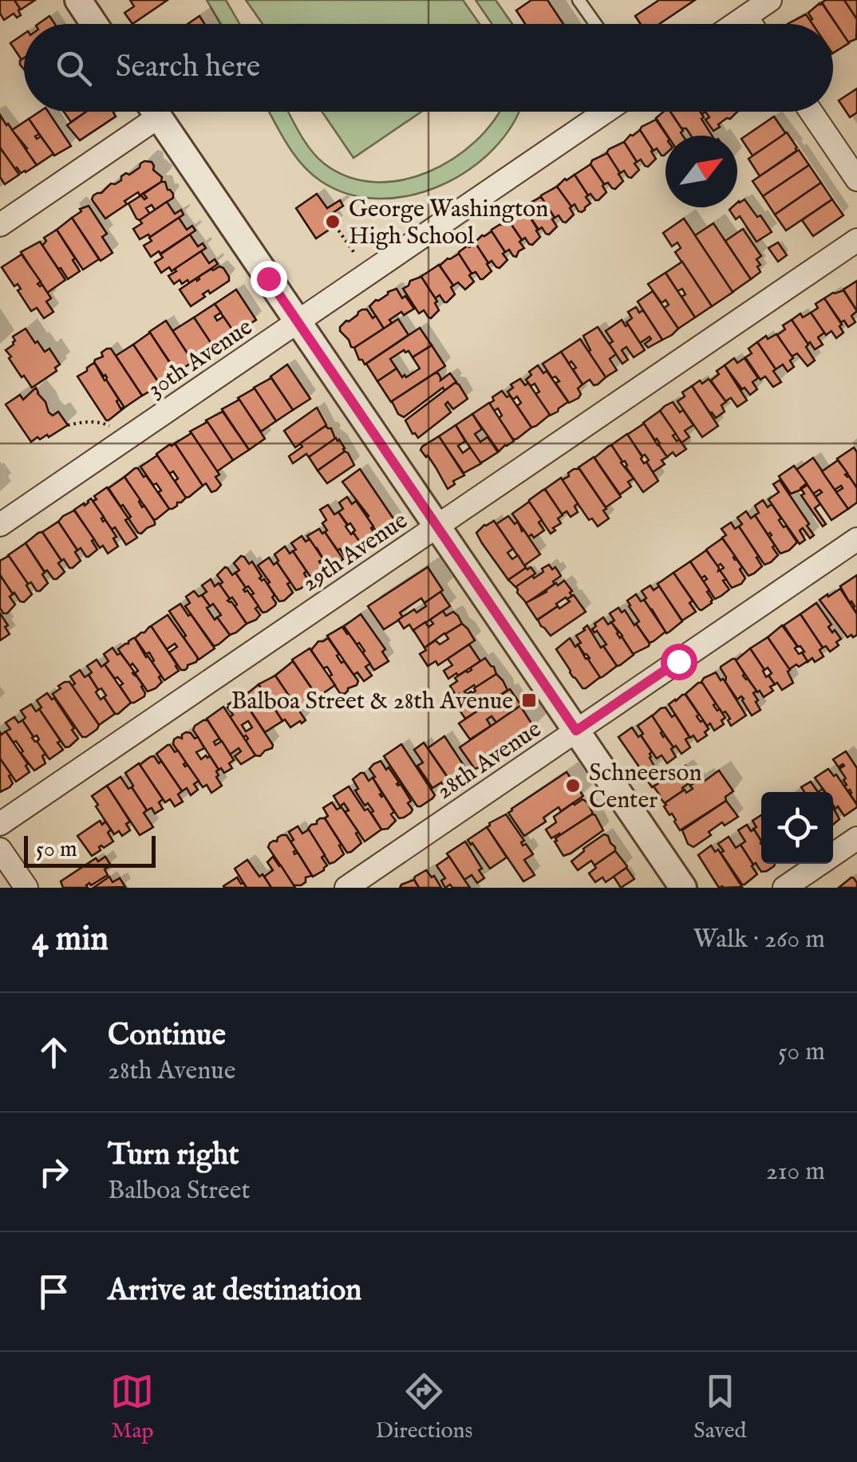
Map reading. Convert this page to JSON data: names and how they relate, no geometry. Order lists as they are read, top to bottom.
{
  "streets": {
    "street": ["30th Avenue", "29th Avenue", "28th Avenue"]
  },
  "places": {
    "other": ["George Washington High School", "Schneerson Center"],
    "transit": ["Balboa Street & 28th Avenue"]
  },
  "scale_bar": "50 m",
  "north": "top right",
  "page": {
    "search": "Search here",
    "scale": "50 m",
    "heading": ["4 min", "Walk · 260 m"],
    "list": [
      ["Continue", "28th Avenue", "50 m"],
      ["Turn right", "Balboa Street", "210 m"],
      "Arrive at destination"
    ],
    "nav": ["Map", "Directions", "Saved"]
  }
}
